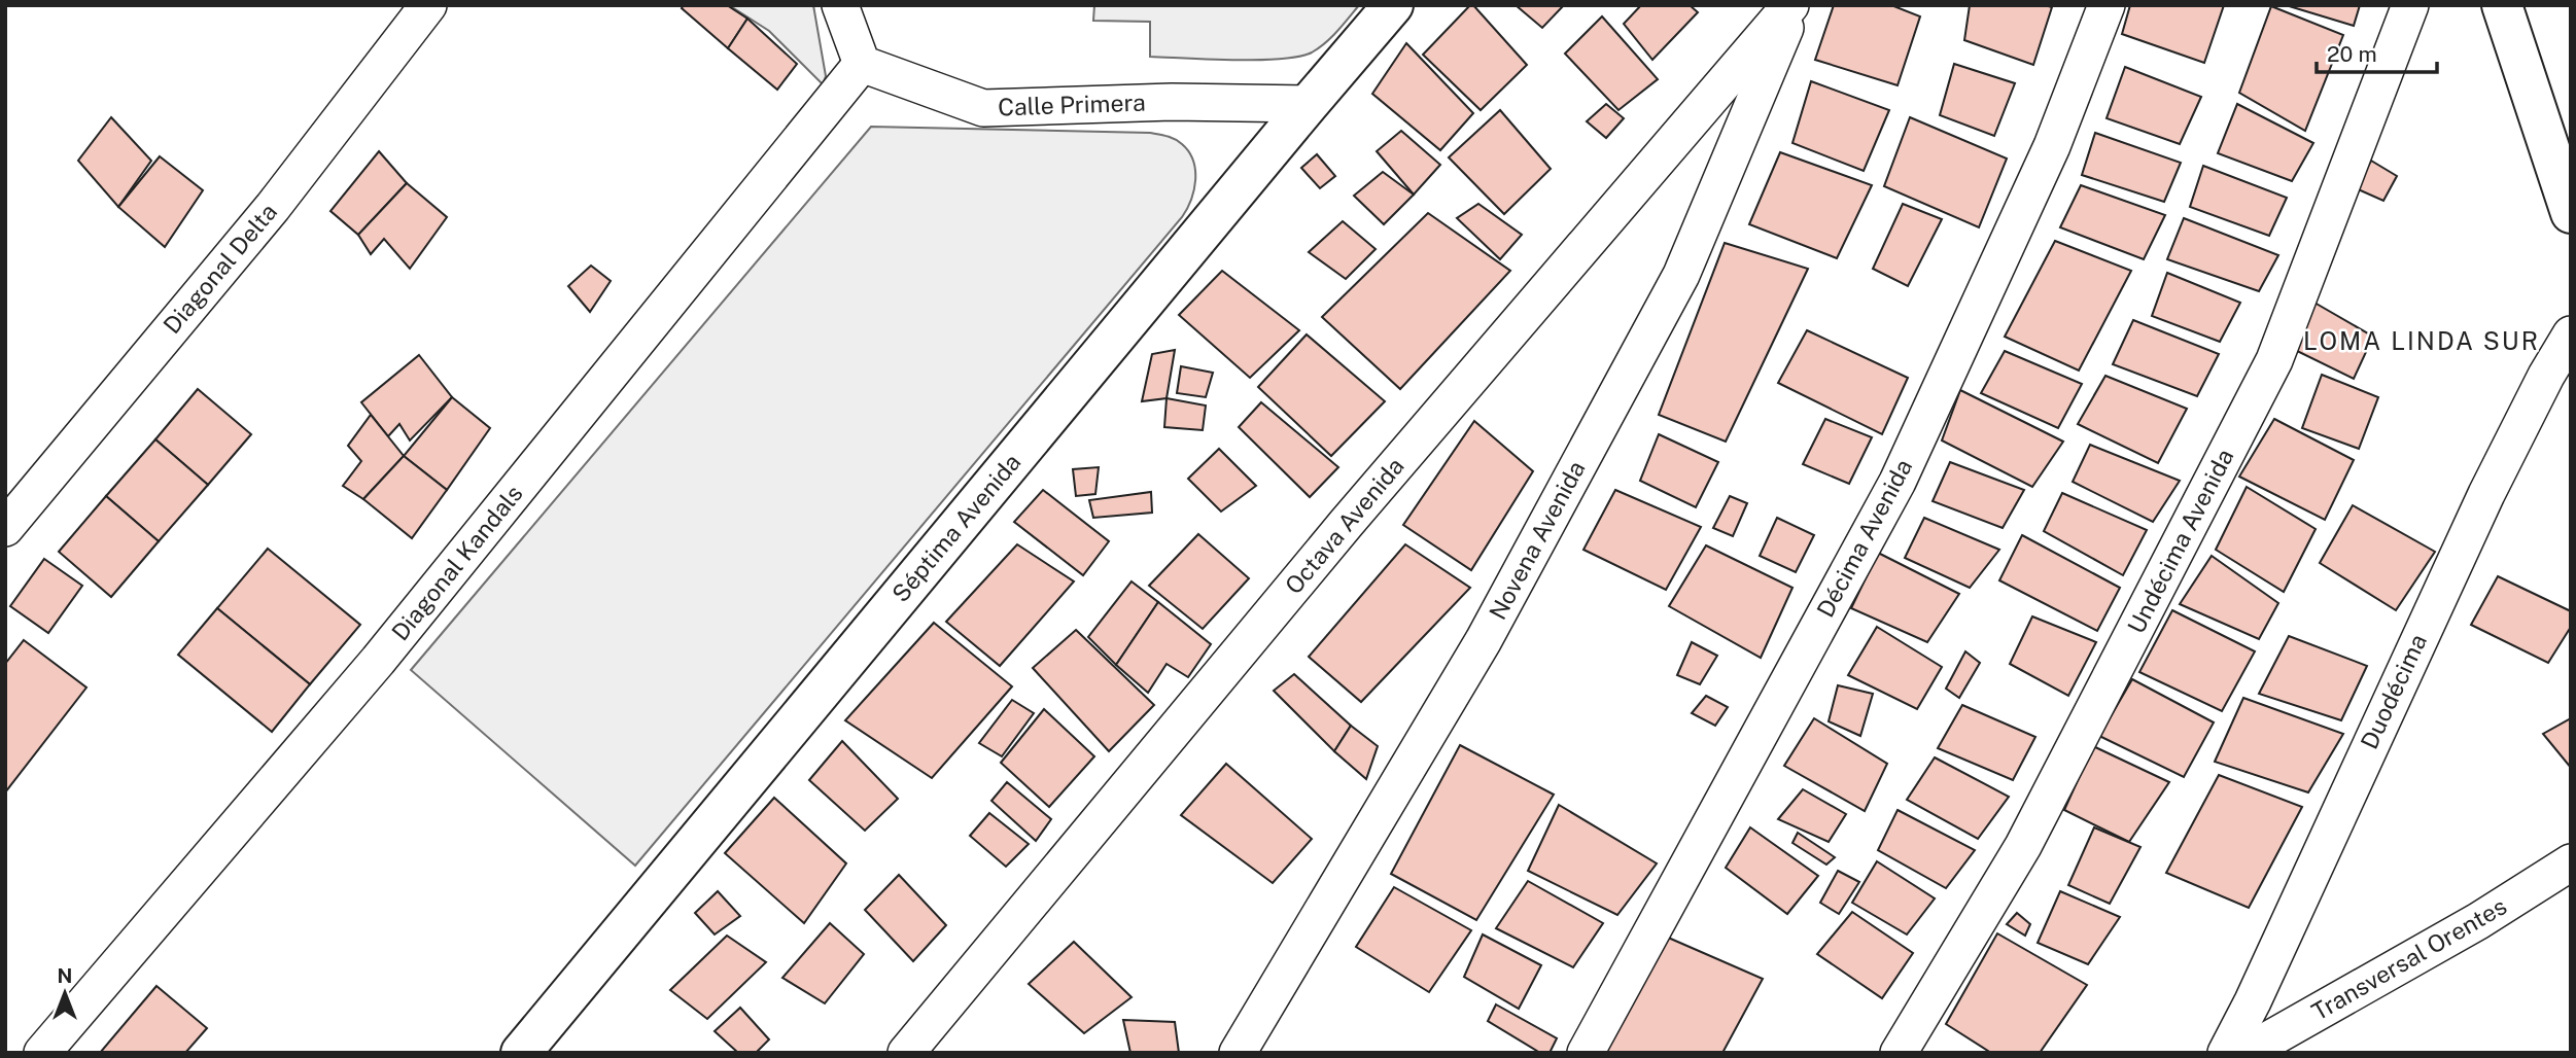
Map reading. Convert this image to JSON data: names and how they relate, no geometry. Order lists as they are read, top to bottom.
{
  "streets": {
    "street": [
      "Calle Primera",
      "Diagonal Delta",
      "Octava Avenida",
      "Séptima Avenida",
      "Décima Avenida",
      "Novena Avenida",
      "Undécima Avenida",
      "Diagonal Kandals",
      "Duodécima",
      "Transversal Orentes"
    ]
  },
  "crossings": [
    ["Calle Primera", "Séptima Avenida"],
    ["Calle Primera", "Diagonal Kandals"],
    ["Octava Avenida", "Novena Avenida"]
  ],
  "districts": ["LOMA LINDA SUR"],
  "scale_bar": "20 m",
  "north": "top"
}
